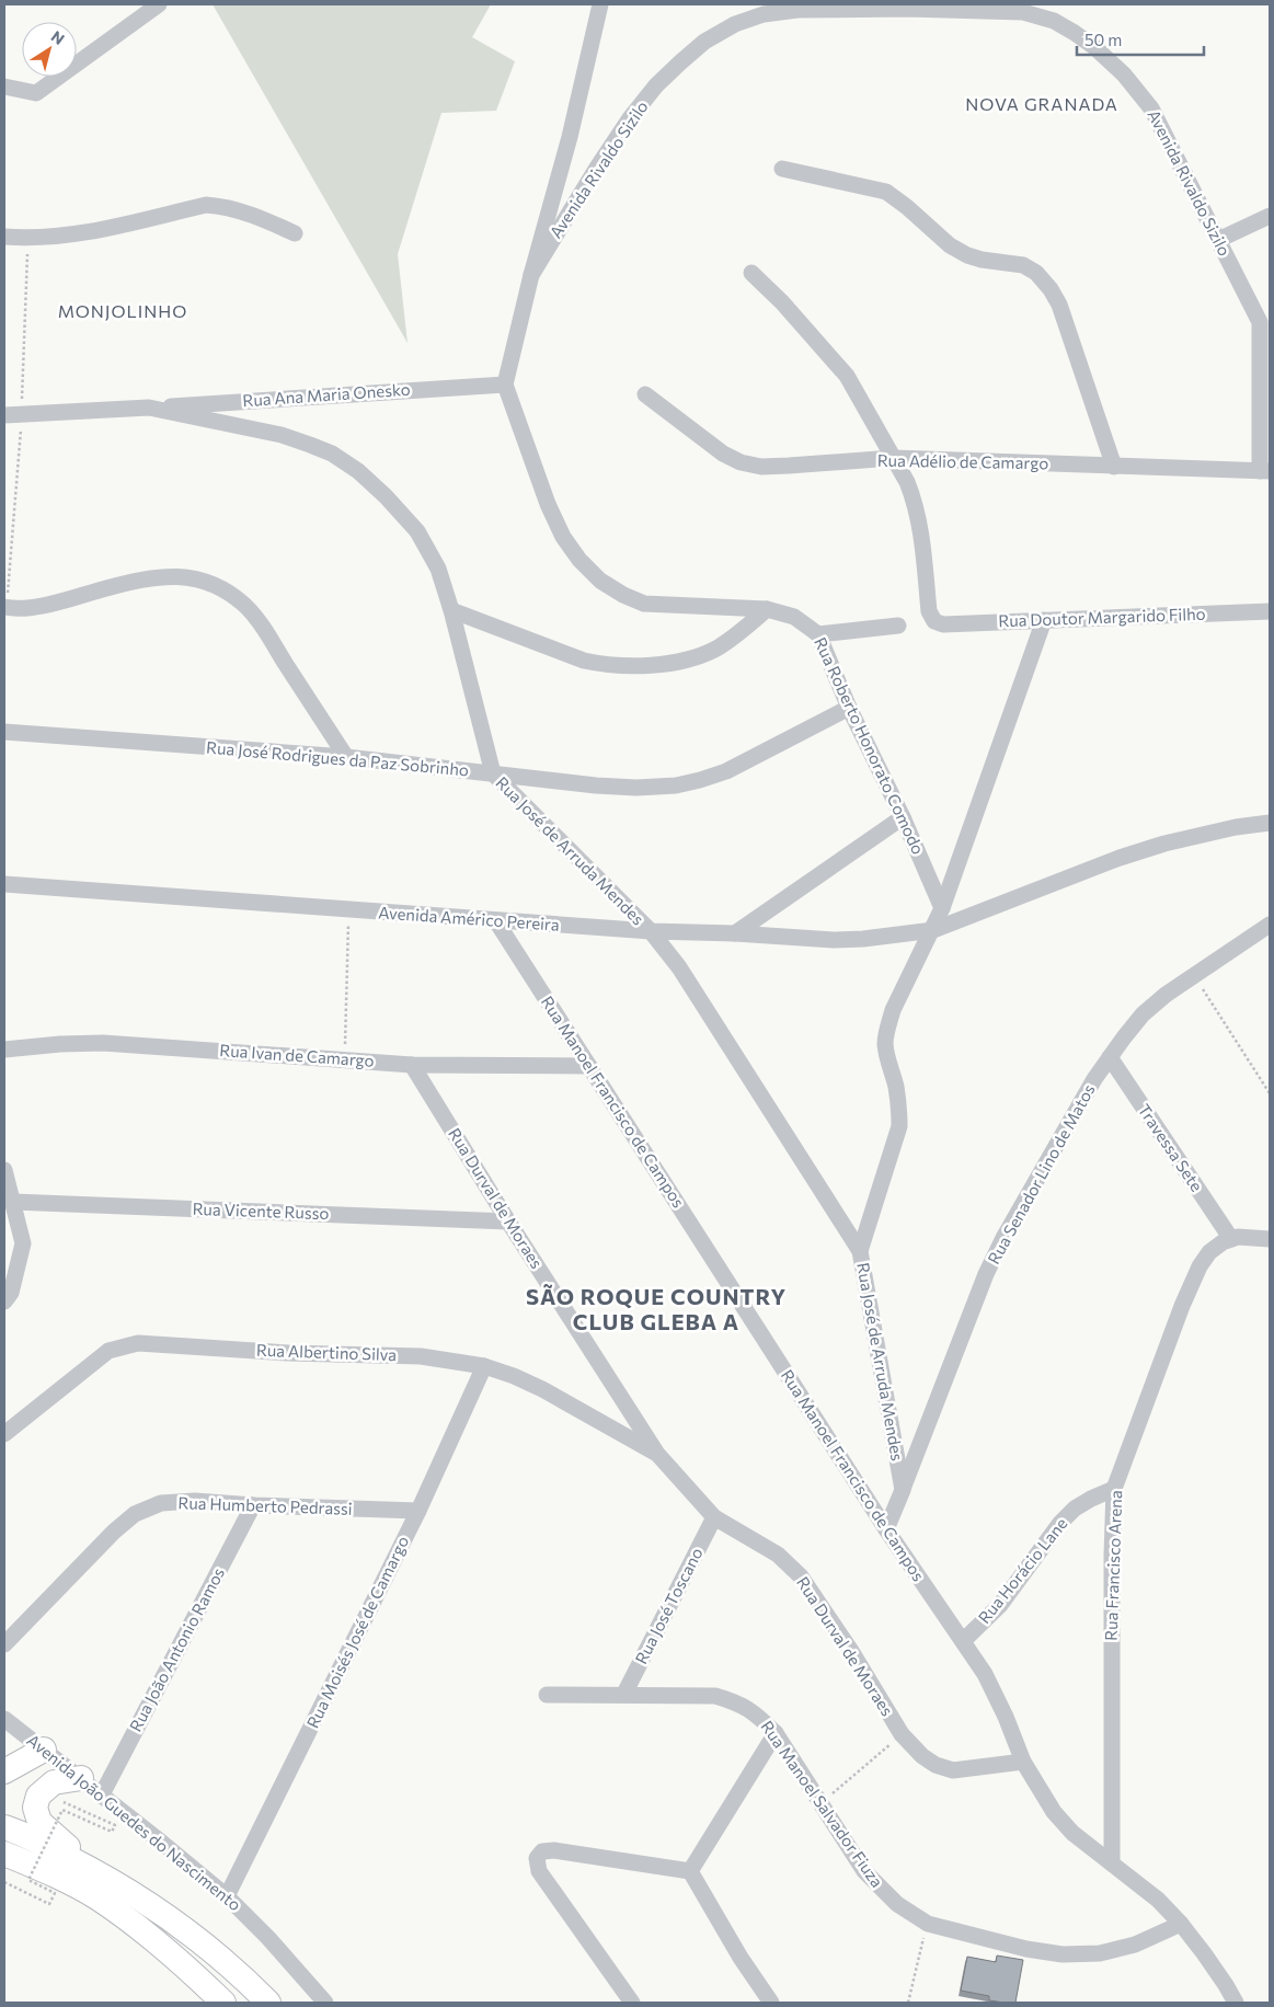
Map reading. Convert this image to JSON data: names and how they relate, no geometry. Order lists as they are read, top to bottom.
{
  "streets": {
    "street": [
      "Avenida Rivaldo Sizilo",
      "Rua Ana Maria Onesko",
      "Rua Adélio de Camargo",
      "Rua Doutor Margarido Filho",
      "Rua Roberto Honorato Comodo",
      "Rua José Rodrigues da Paz Sobrinho",
      "Rua José de Arruda Mendes",
      "Avenida Américo Pereira",
      "Rua Ivan de Camargo",
      "Rua Manoel Francisco de Campos",
      "Travessa Sete",
      "Rua Senador Lino de Matos",
      "Rua Durval de Moraes",
      "Rua Vicente Russo",
      "Rua Albertino Silva",
      "Rua Humberto Pedrassi",
      "Rua Francisco Arena",
      "Rua Horácio Lane",
      "Rua José Toscano",
      "Rua Moisés José de Camargo",
      "Rua João Antonio Ramos",
      "Rua Manoel Salvador Fiuza",
      "Avenida João Guedes do Nascimento"
    ]
  },
  "crossings": [
    ["Avenida Rivaldo Sizilo", "Rua Adélio de Camargo"],
    ["Rua Ana Maria Onesko", "Rua Roberto Honorato Comodo"],
    ["Rua Ana Maria Onesko", "Rua José de Arruda Mendes"],
    ["Rua Adélio de Camargo", "Rua Doutor Margarido Filho"],
    ["Rua Roberto Honorato Comodo", "Rua José Rodrigues da Paz Sobrinho"],
    ["Rua José Rodrigues da Paz Sobrinho", "Rua José de Arruda Mendes"],
    ["Rua José de Arruda Mendes", "Avenida Américo Pereira"],
    ["Rua José de Arruda Mendes", "Rua Senador Lino de Matos"],
    ["Avenida Américo Pereira", "Rua Manoel Francisco de Campos"],
    ["Rua Ivan de Camargo", "Rua Manoel Francisco de Campos"],
    ["Rua Ivan de Camargo", "Rua Durval de Moraes"],
    ["Rua Manoel Francisco de Campos", "Rua Durval de Moraes"],
    ["Rua Manoel Francisco de Campos", "Rua Francisco Arena"],
    ["Rua Manoel Francisco de Campos", "Rua Horácio Lane"],
    ["Rua Manoel Francisco de Campos", "Rua Manoel Salvador Fiuza"],
    ["Travessa Sete", "Rua Senador Lino de Matos"],
    ["Travessa Sete", "Rua Francisco Arena"],
    ["Rua Durval de Moraes", "Rua Vicente Russo"],
    ["Rua Durval de Moraes", "Rua Albertino Silva"],
    ["Rua Durval de Moraes", "Rua José Toscano"],
    ["Rua Albertino Silva", "Rua Moisés José de Camargo"],
    ["Rua Humberto Pedrassi", "Rua Moisés José de Camargo"],
    ["Rua Humberto Pedrassi", "Rua João Antonio Ramos"],
    ["Rua Francisco Arena", "Rua Horácio Lane"],
    ["Rua José Toscano", "Rua Manoel Salvador Fiuza"],
    ["Rua Moisés José de Camargo", "Avenida João Guedes do Nascimento"],
    ["Rua João Antonio Ramos", "Avenida João Guedes do Nascimento"]
  ],
  "districts": ["NOVA GRANADA", "MONJOLINHO", "SÃO ROQUE COUNTRY CLUB GLEBA A"],
  "scale_bar": "50 m",
  "north": "top right"
}
